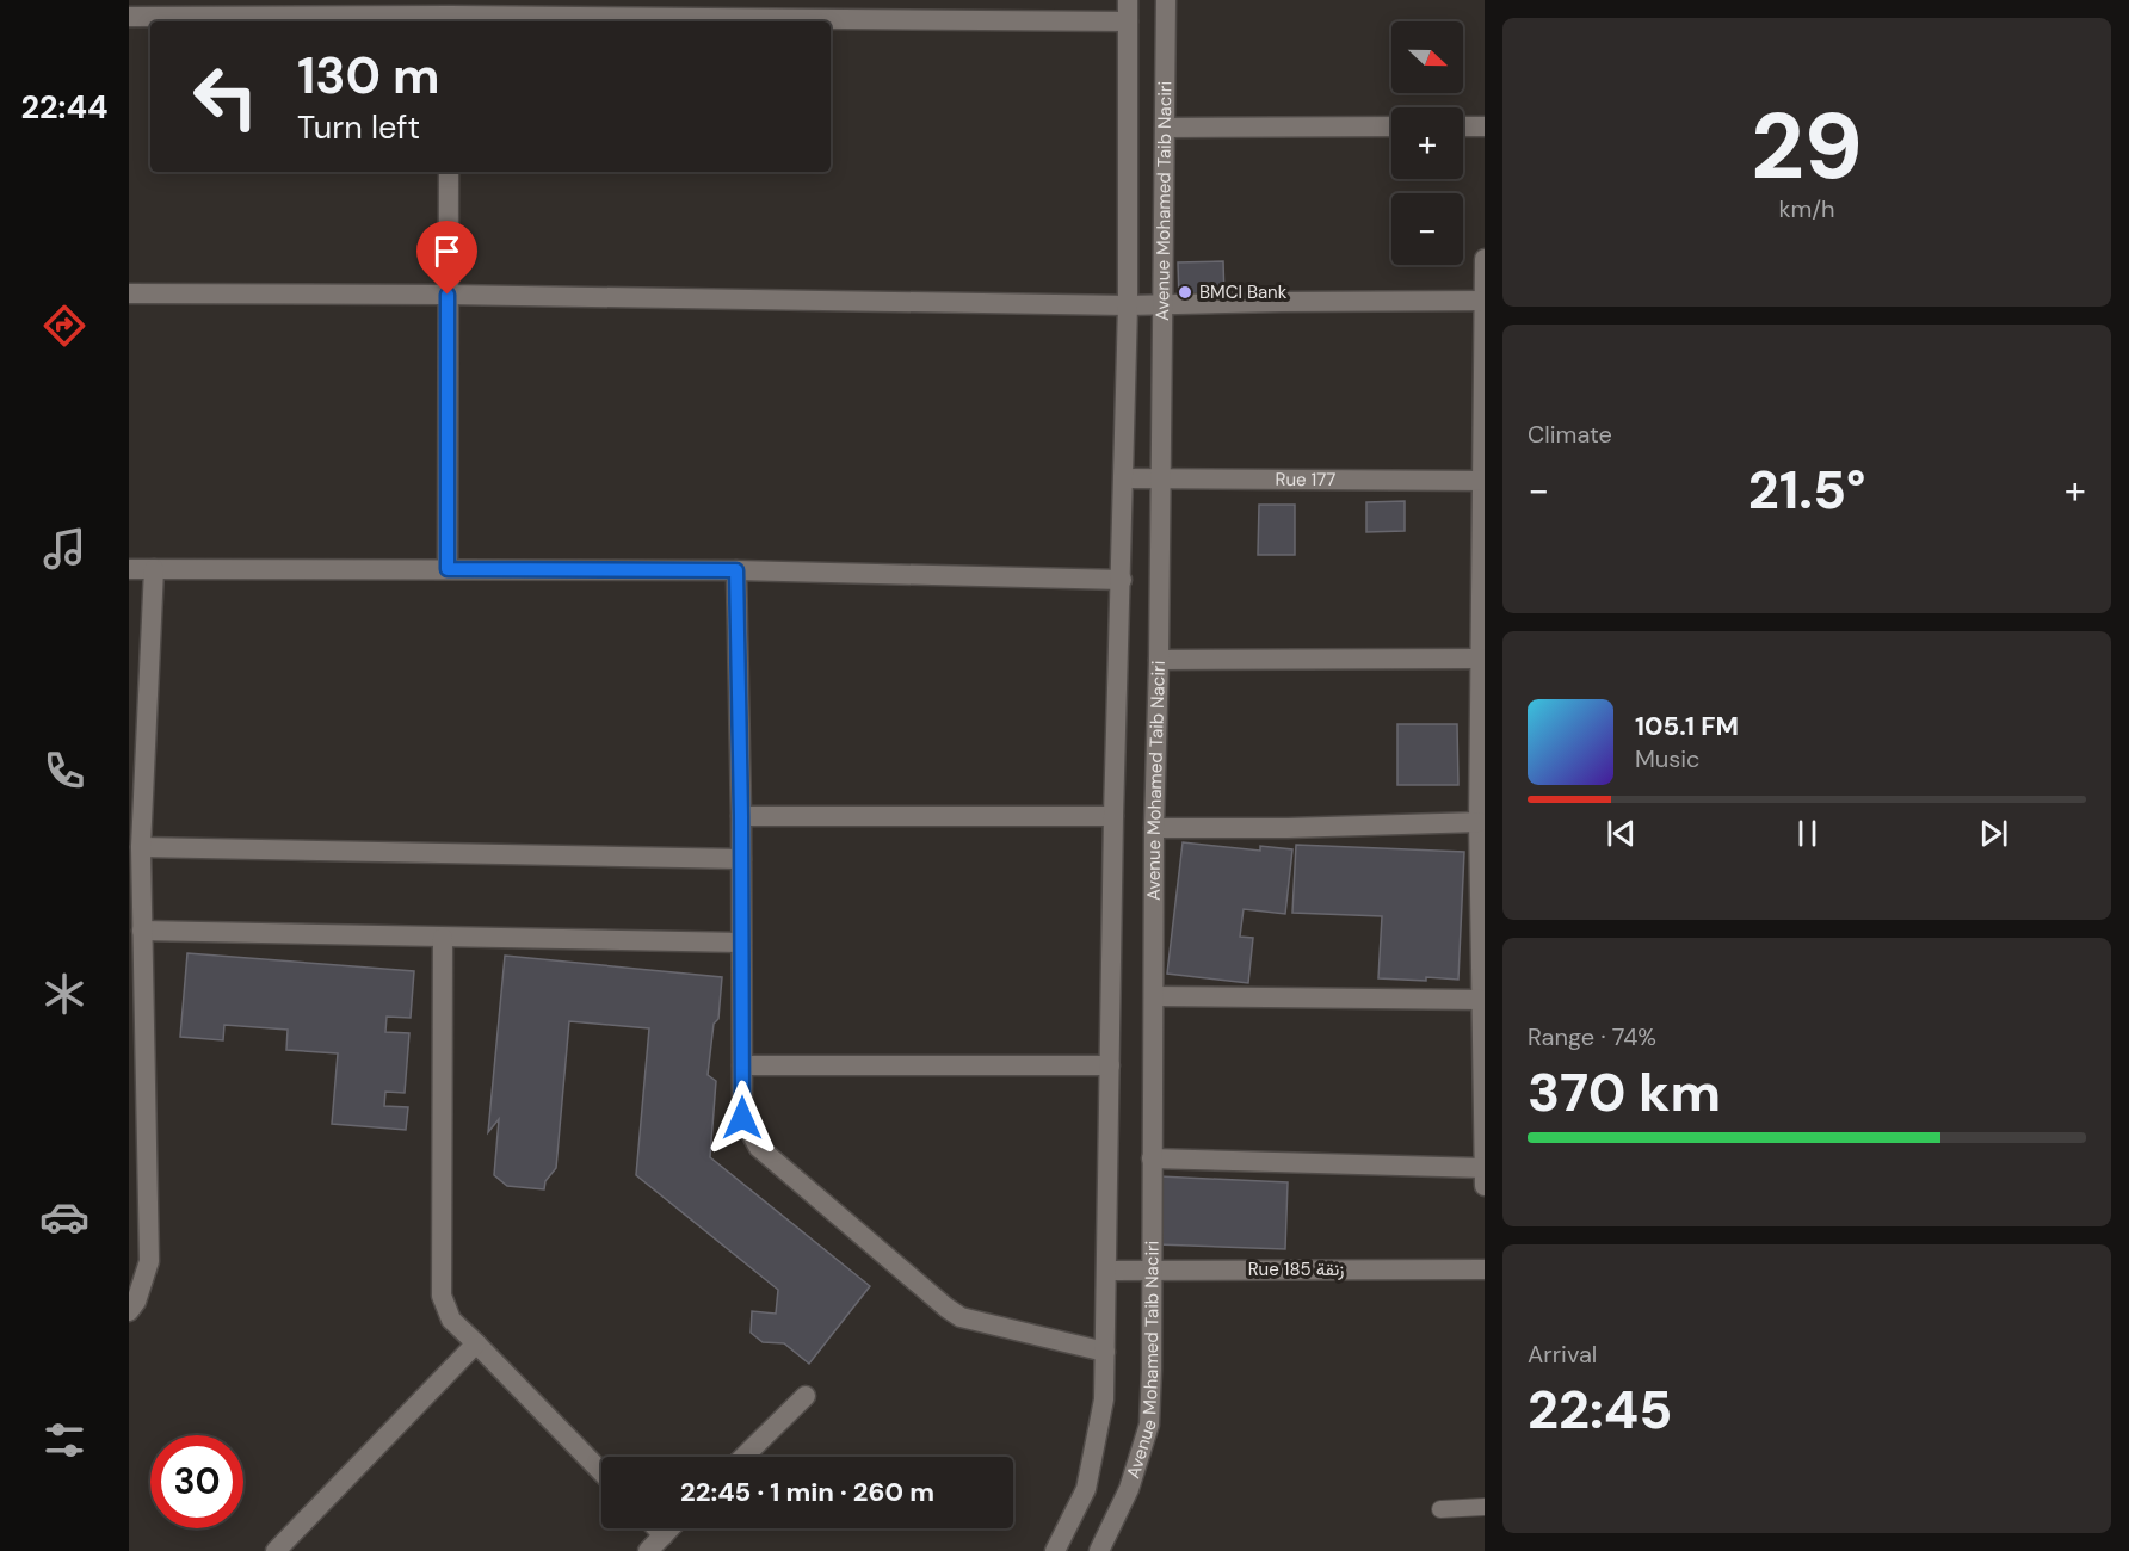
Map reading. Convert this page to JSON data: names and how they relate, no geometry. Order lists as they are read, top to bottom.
{
  "streets": {
    "street": ["Avenue Mohamed Taib Naciri", "Rue 177", "Rue 185 زنقة"]
  },
  "crossings": [
    ["Avenue Mohamed Taib Naciri", "Rue 177"],
    ["Avenue Mohamed Taib Naciri", "Rue 185 زنقة"]
  ],
  "places": ["BMCI Bank"],
  "north": "right",
  "page": {
    "tabs": "22:44",
    "tile": [
      ["29", "km/h"],
      "Climate",
      ["Range · 74%", "370 km"],
      ["Arrival", "22:45"]
    ],
    "map_buttons": ["+", "−"],
    "turn": ["130 m", "Turn left"],
    "heat": ["−", "21.5°", "+"],
    "song": ["105.1 FM", "Music"],
    "limit": "30",
    "trip": "22:45 · 1 min · 260 m"
  }
}
